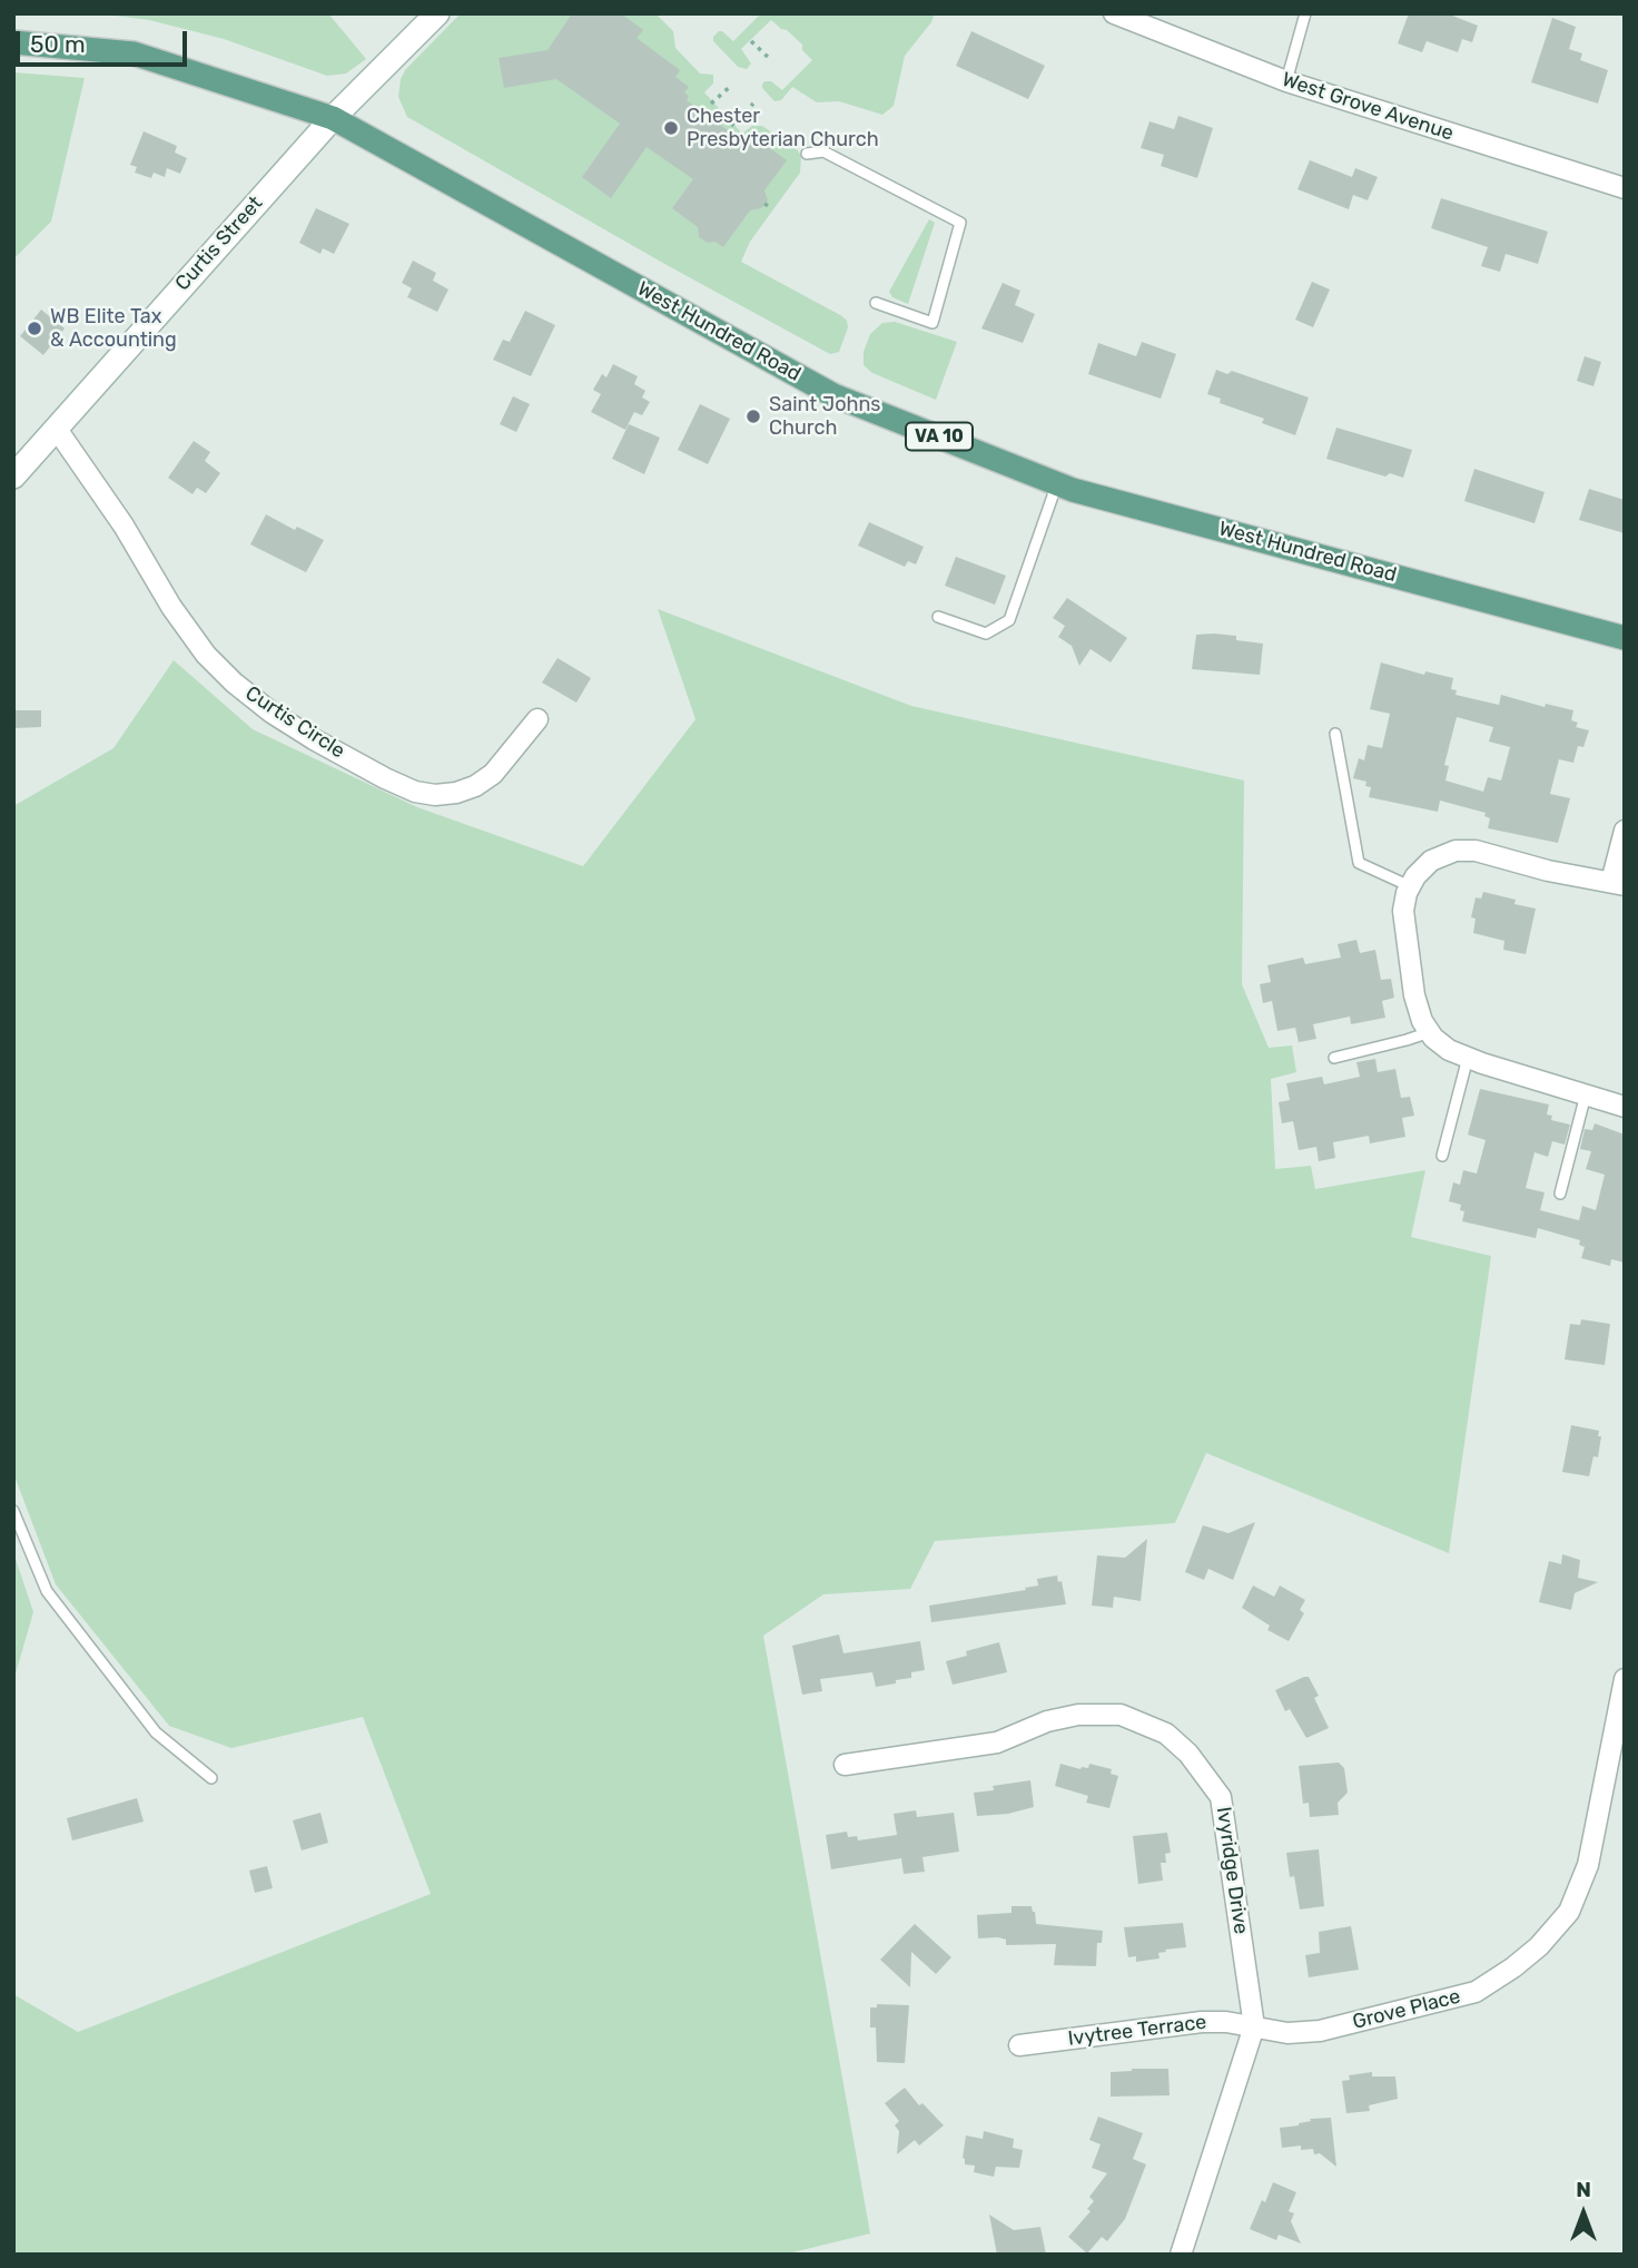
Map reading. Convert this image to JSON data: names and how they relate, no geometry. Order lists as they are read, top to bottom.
{
  "streets": {
    "main road": ["West Hundred Road", "VA 10"],
    "street": [
      "West Grove Avenue",
      "Curtis Street",
      "Curtis Circle",
      "Ivyridge Drive",
      "Grove Place",
      "Ivytree Terrace"
    ]
  },
  "crossings": [
    ["Curtis Street", "West Hundred Road"],
    ["Curtis Street", "Curtis Circle"],
    ["Ivyridge Drive", "Grove Place"],
    ["Ivyridge Drive", "Ivytree Terrace"],
    ["Grove Place", "Ivytree Terrace"]
  ],
  "places": ["Chester Presbyterian Church", "WB Elite Tax & Accounting", "Saint Johns Church"],
  "scale_bar": "50 m",
  "north": "top"
}
